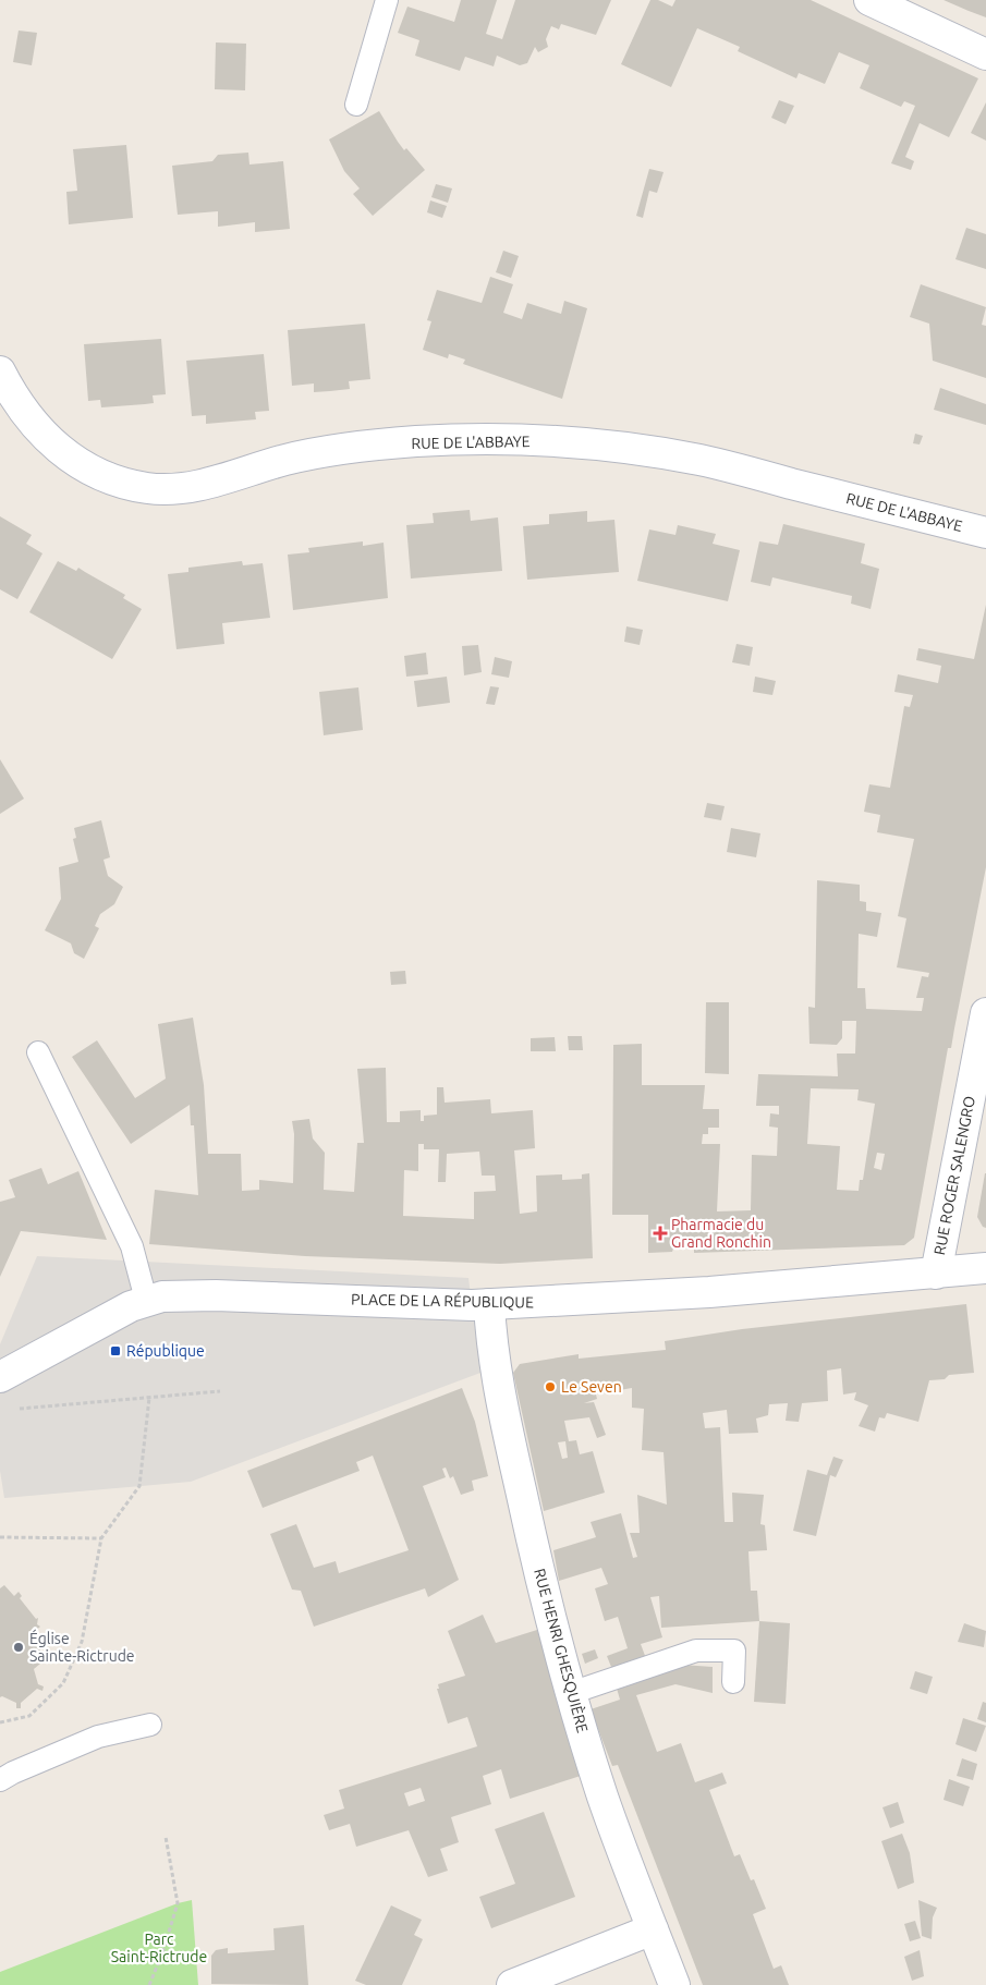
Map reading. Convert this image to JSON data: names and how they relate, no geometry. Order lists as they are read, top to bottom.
{
  "streets": {
    "street": [
      "RUE DE L'ABBAYE",
      "RUE ROGER SALENGRO",
      "PLACE DE LA RÉPUBLIQUE",
      "RUE HENRI GHESQUIÈRE"
    ]
  },
  "crossings": [
    ["RUE ROGER SALENGRO", "PLACE DE LA RÉPUBLIQUE"],
    ["PLACE DE LA RÉPUBLIQUE", "RUE HENRI GHESQUIÈRE"]
  ],
  "parks": ["Parc Saint-Rictrude"],
  "places": {
    "health": ["Pharmacie du Grand Ronchin"],
    "transit": ["République"],
    "other": ["Le Seven", "Église Sainte-Rictrude"]
  }
}
